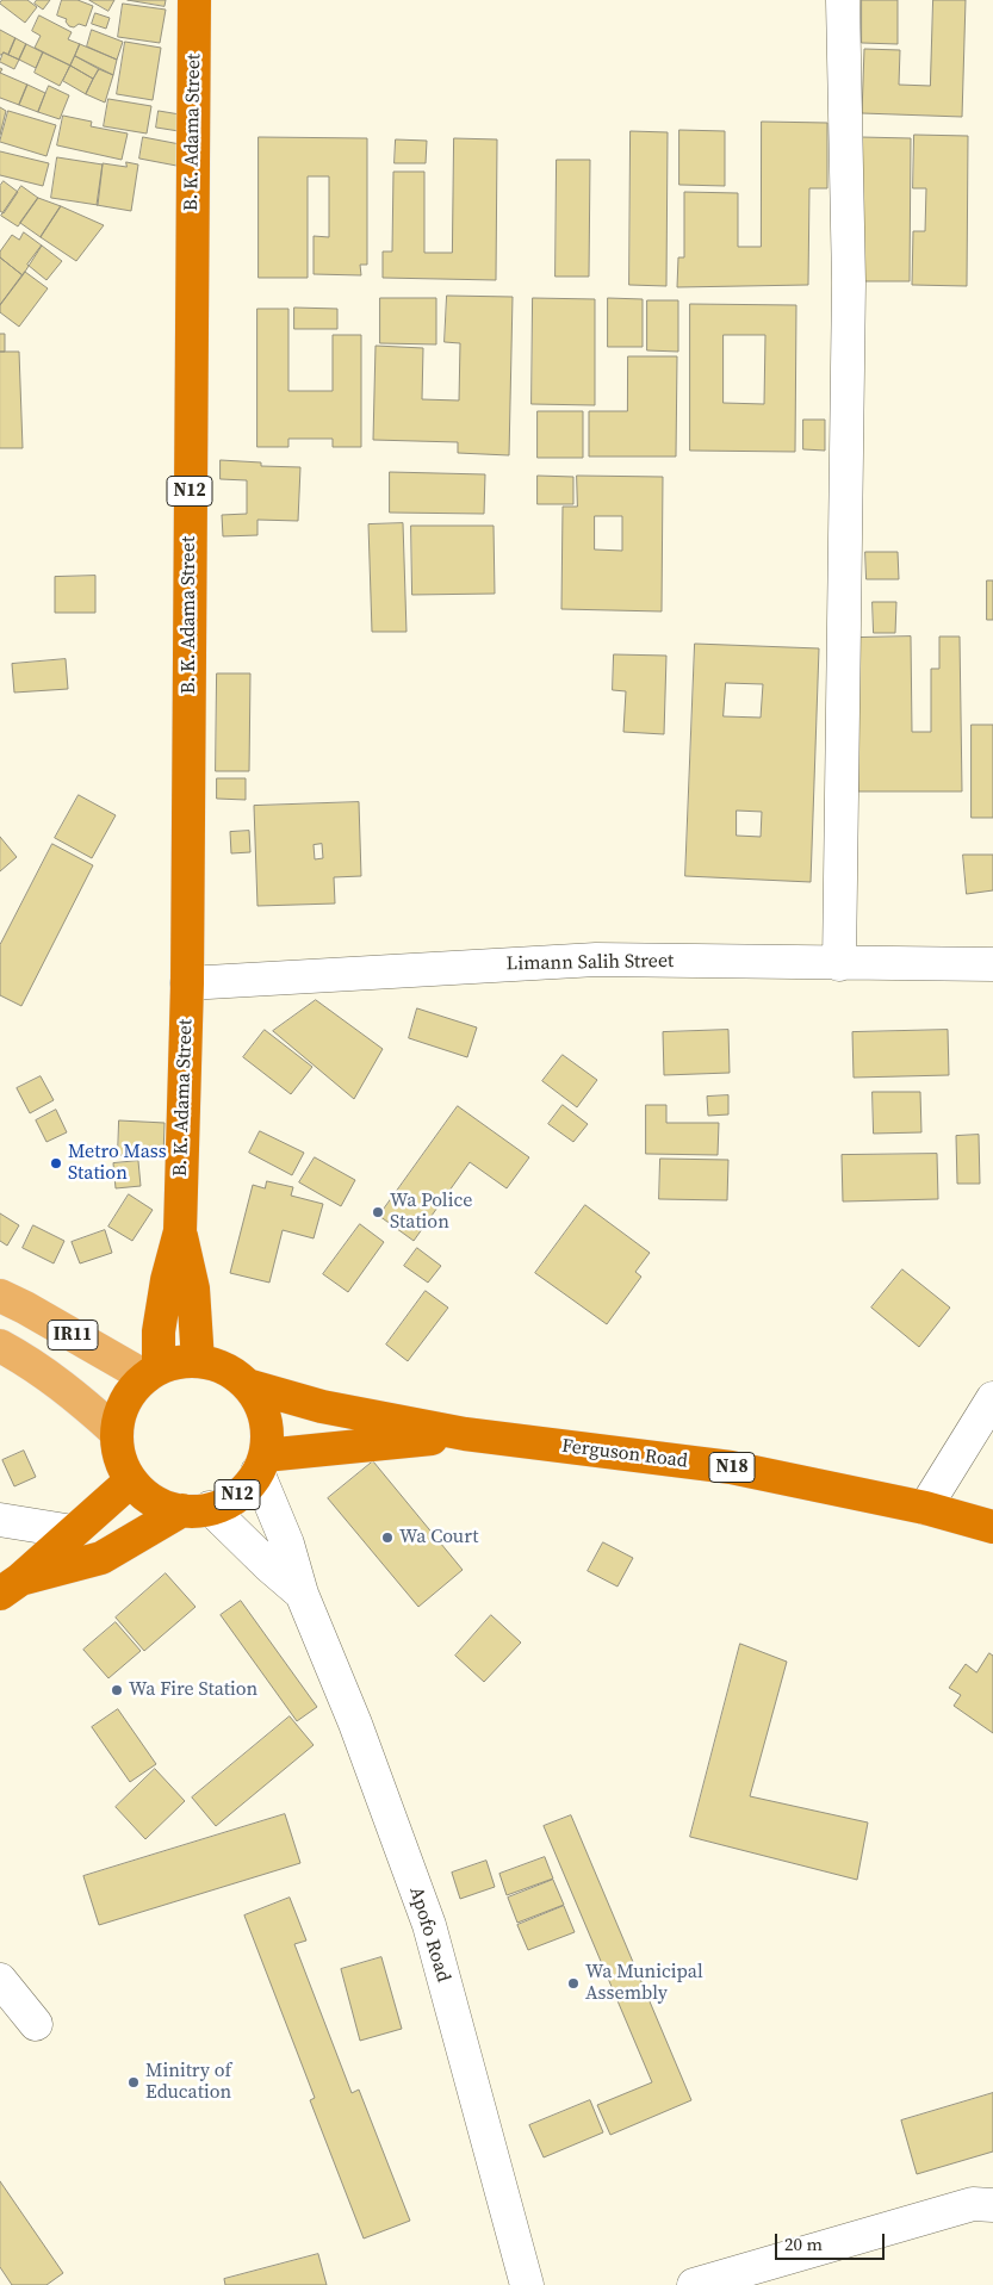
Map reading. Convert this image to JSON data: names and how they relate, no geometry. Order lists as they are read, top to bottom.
{
  "streets": {
    "highway": [
      "B. K. Adama Street",
      "N12",
      "Ferguson Road",
      "N18"
    ],
    "main road": ["IR11"],
    "street": ["Limann Salih Street", "Apofo Road"]
  },
  "crossings": [
    ["B. K. Adama Street", "N12"],
    ["B. K. Adama Street", "Limann Salih Street"],
    ["B. K. Adama Street", "IR11"],
    ["B. K. Adama Street", "Ferguson Road"],
    ["B. K. Adama Street", "Apofo Road"],
    ["N12", "IR11"],
    ["N12", "Ferguson Road"],
    ["N12", "Apofo Road"],
    ["IR11", "Ferguson Road"],
    ["IR11", "Apofo Road"],
    ["Ferguson Road", "Apofo Road"]
  ],
  "places": [
    "Metro Mass Station",
    "Wa Police Station",
    "Wa Court",
    "Wa Fire Station",
    "Wa Municipal Assembly",
    "Minitry of Education"
  ],
  "scale_bar": "20 m"
}
